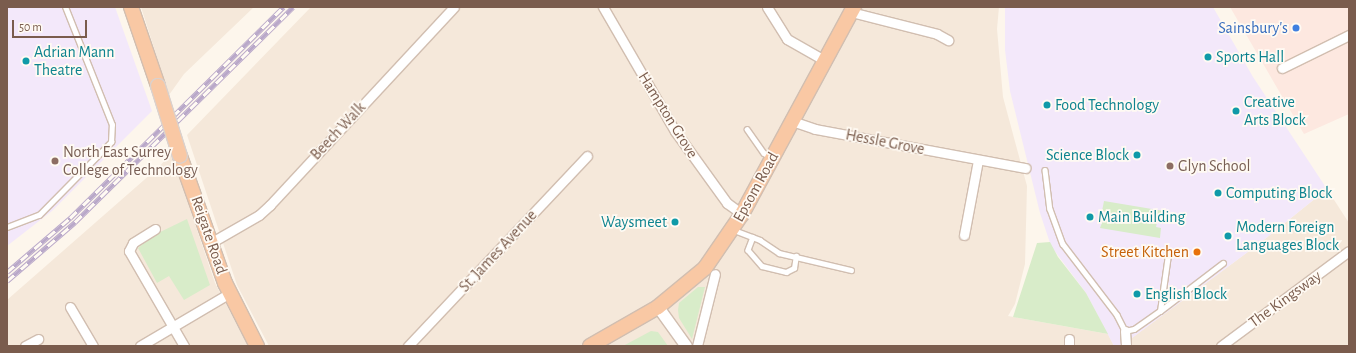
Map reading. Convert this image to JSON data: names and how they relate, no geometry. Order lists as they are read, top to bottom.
{
  "streets": {
    "highway": ["Epsom Road", "Reigate Road"],
    "street": [
      "Hampton Grove",
      "Beech Walk",
      "Hessle Grove",
      "St. James Avenue",
      "The Kingsway"
    ]
  },
  "crossings": [
    ["Hampton Grove", "Epsom Road"],
    ["Beech Walk", "Reigate Road"],
    ["Hessle Grove", "Epsom Road"]
  ],
  "places": [
    "Sainsbury's",
    "Sports Hall",
    "Adrian Mann Theatre",
    "Food Technology",
    "Creative Arts Block",
    "Science Block",
    "North East Surrey College of Technology",
    "Glyn School",
    "Computing Block",
    "Main Building",
    "Waysmeet",
    "Modern Foreign Languages Block",
    "Street Kitchen",
    "English Block"
  ],
  "scale_bar": "50 m"
}
